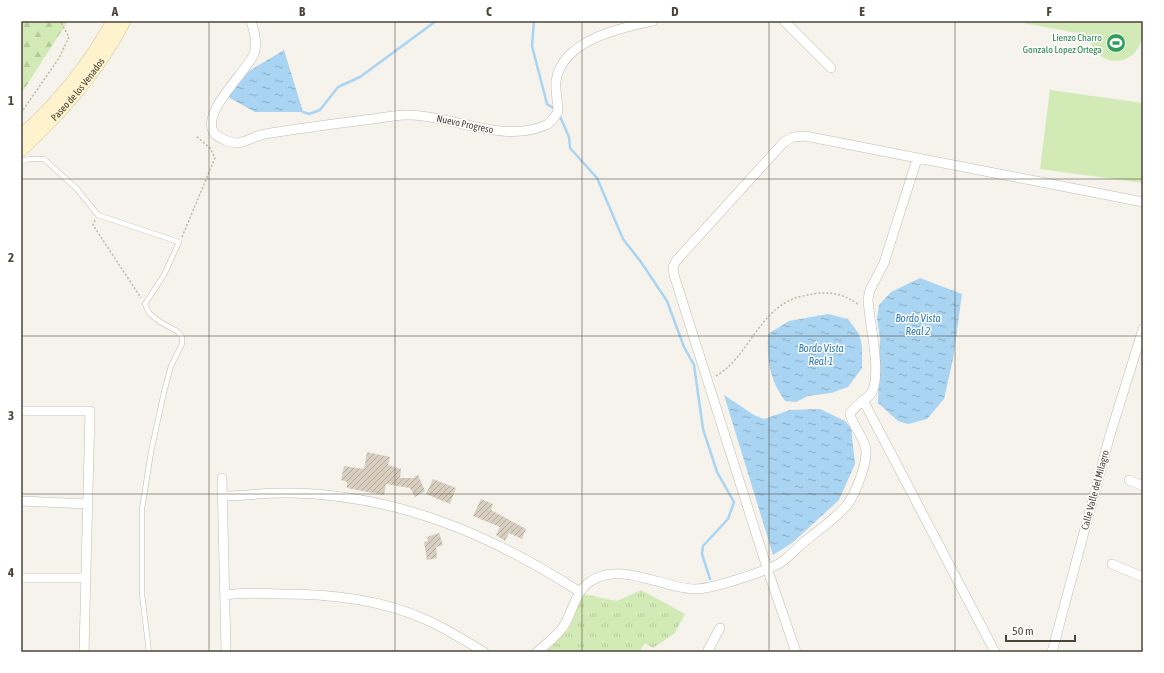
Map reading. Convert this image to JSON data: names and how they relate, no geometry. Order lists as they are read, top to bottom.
{
  "streets": {
    "street": ["Paseo de los Venados", "Nuevo Progreso", "Calle Valle del Milagro"]
  },
  "water": ["Bordo Vista Real 2", "Bordo Vista Real 1"],
  "places": {
    "sports": ["Lienzo Charro Gonzalo Lopez Ortega"]
  },
  "scale_bar": "50 m",
  "grid": {
    "columns": [
      "A",
      "B",
      "C",
      "D",
      "E",
      "F"
    ],
    "rows": [
      "1",
      "2",
      "3",
      "4"
    ]
  }
}
